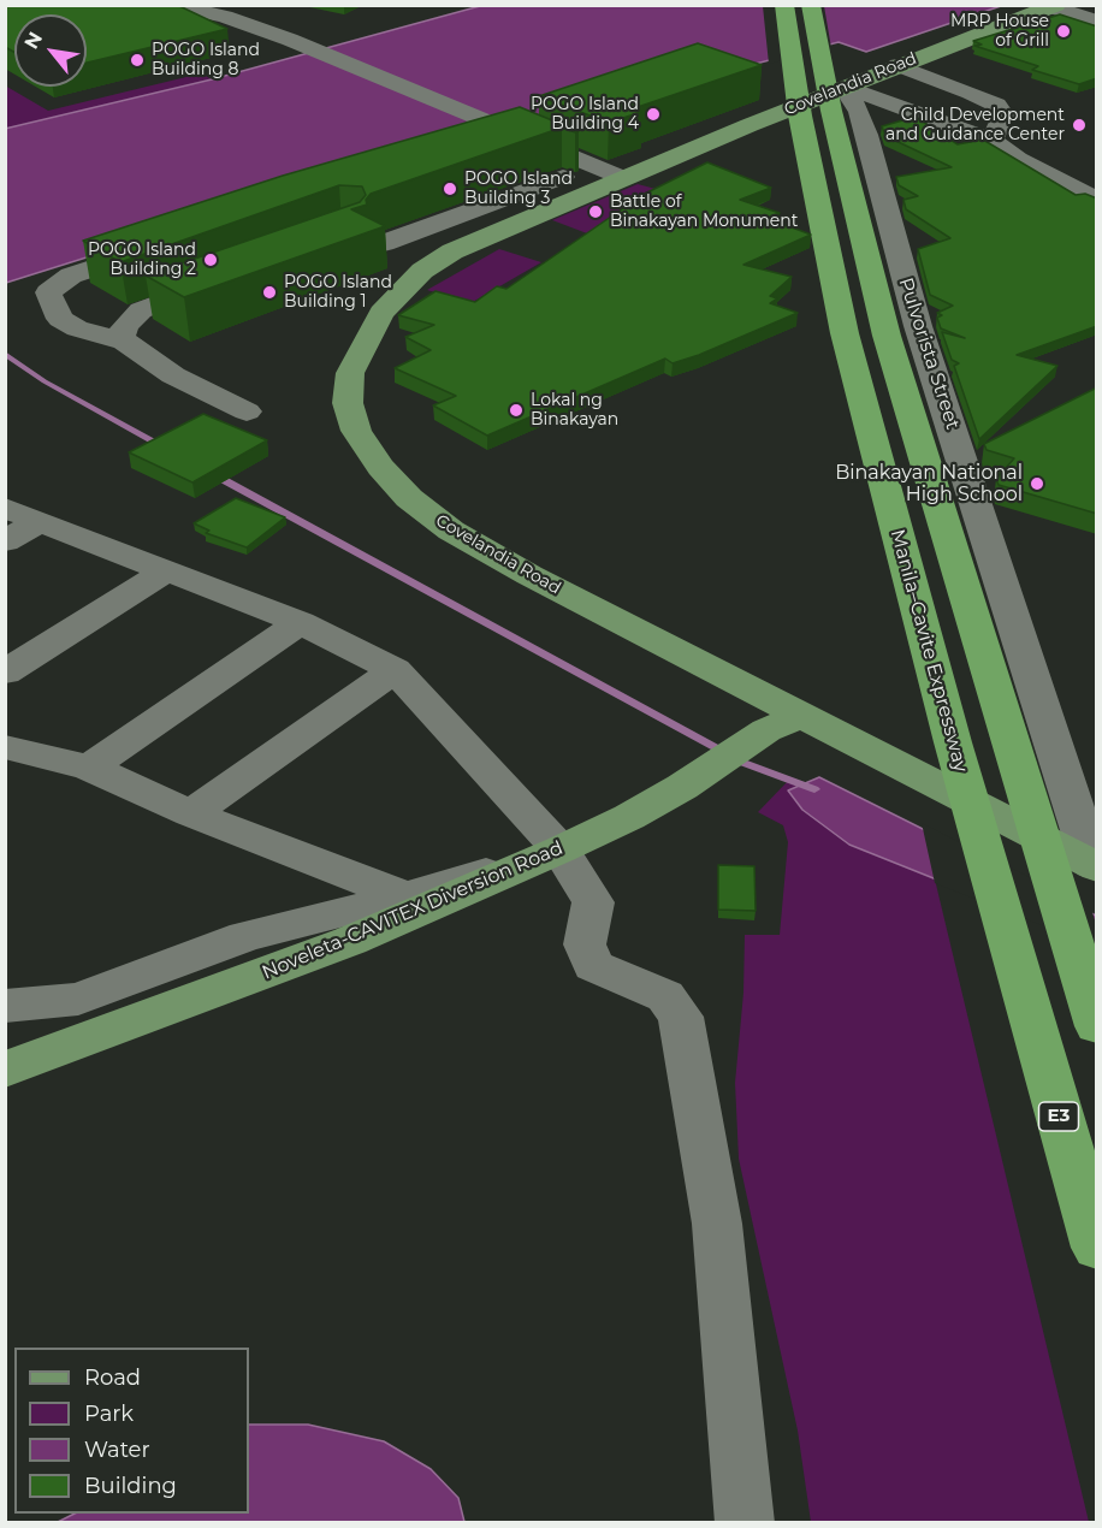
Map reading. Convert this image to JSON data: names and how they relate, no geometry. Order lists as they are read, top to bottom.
{
  "streets": {
    "highway": ["Manila–Cavite Expressway", "E3"],
    "main road": ["Covelandia Road", "Noveleta-CAVITEX Diversion Road"],
    "street": ["Pulvorista Street"]
  },
  "crossings": [
    ["Covelandia Road", "Pulvorista Street"],
    ["Covelandia Road", "Noveleta-CAVITEX Diversion Road"]
  ],
  "places": [
    "MRP House of Grill",
    "POGO Island Building 8",
    "POGO Island Building 4",
    "Child Development and Guidance Center",
    "POGO Island Building 3",
    "Battle of Binakayan Monument",
    "POGO Island Building 2",
    "POGO Island Building 1",
    "Lokal ng Binakayan",
    "Binakayan National High School"
  ],
  "legend": [
    "Road",
    "Park",
    "Water",
    "Building"
  ],
  "north": "top left"
}
